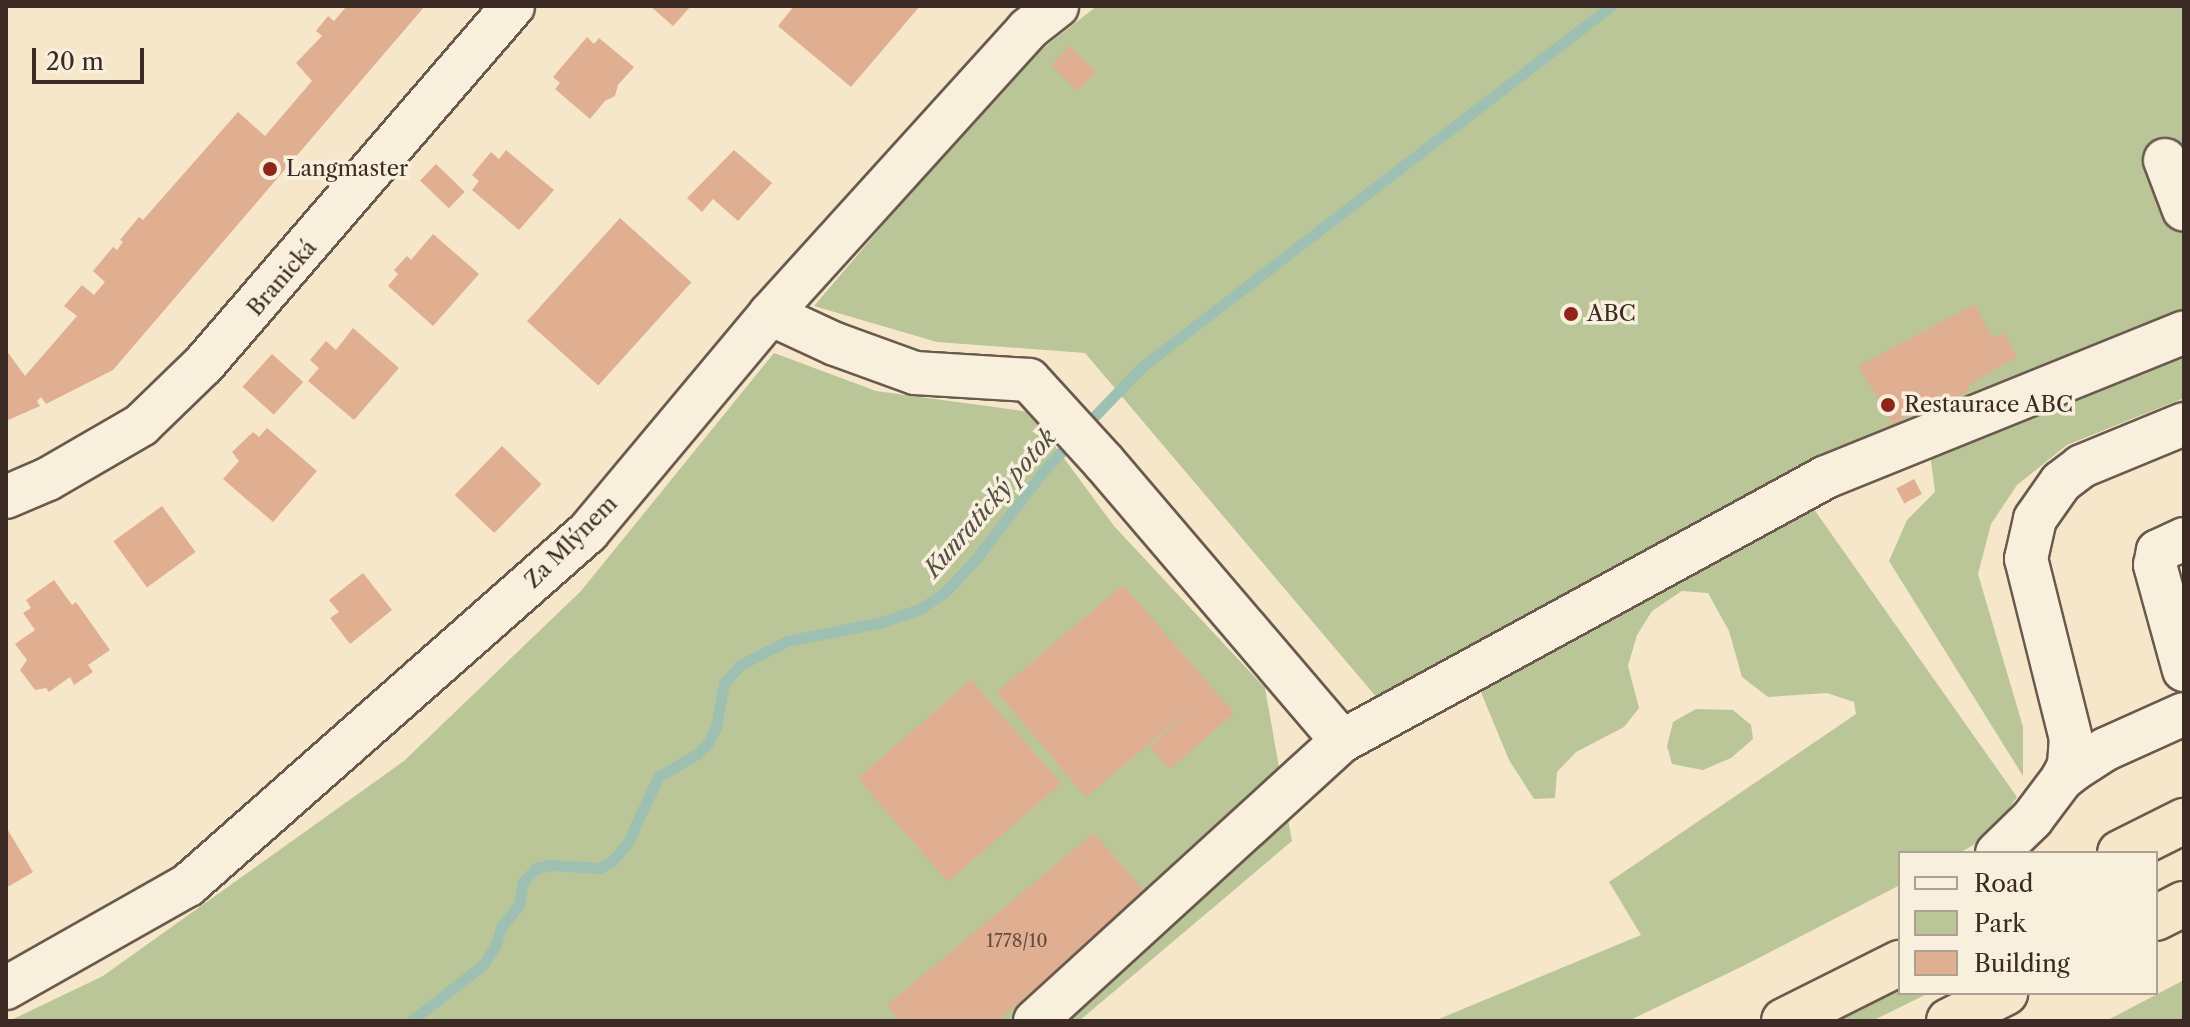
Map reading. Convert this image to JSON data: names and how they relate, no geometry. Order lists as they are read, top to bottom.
{
  "streets": {
    "street": ["Branická", "Za Mlýnem"]
  },
  "water": ["Kunratický potok"],
  "places": ["Langmaster", "ABC", "Restaurace ABC"],
  "house_numbers": ["1778/10"],
  "legend": ["Road", "Park", "Building"],
  "scale_bar": "20 m"
}
